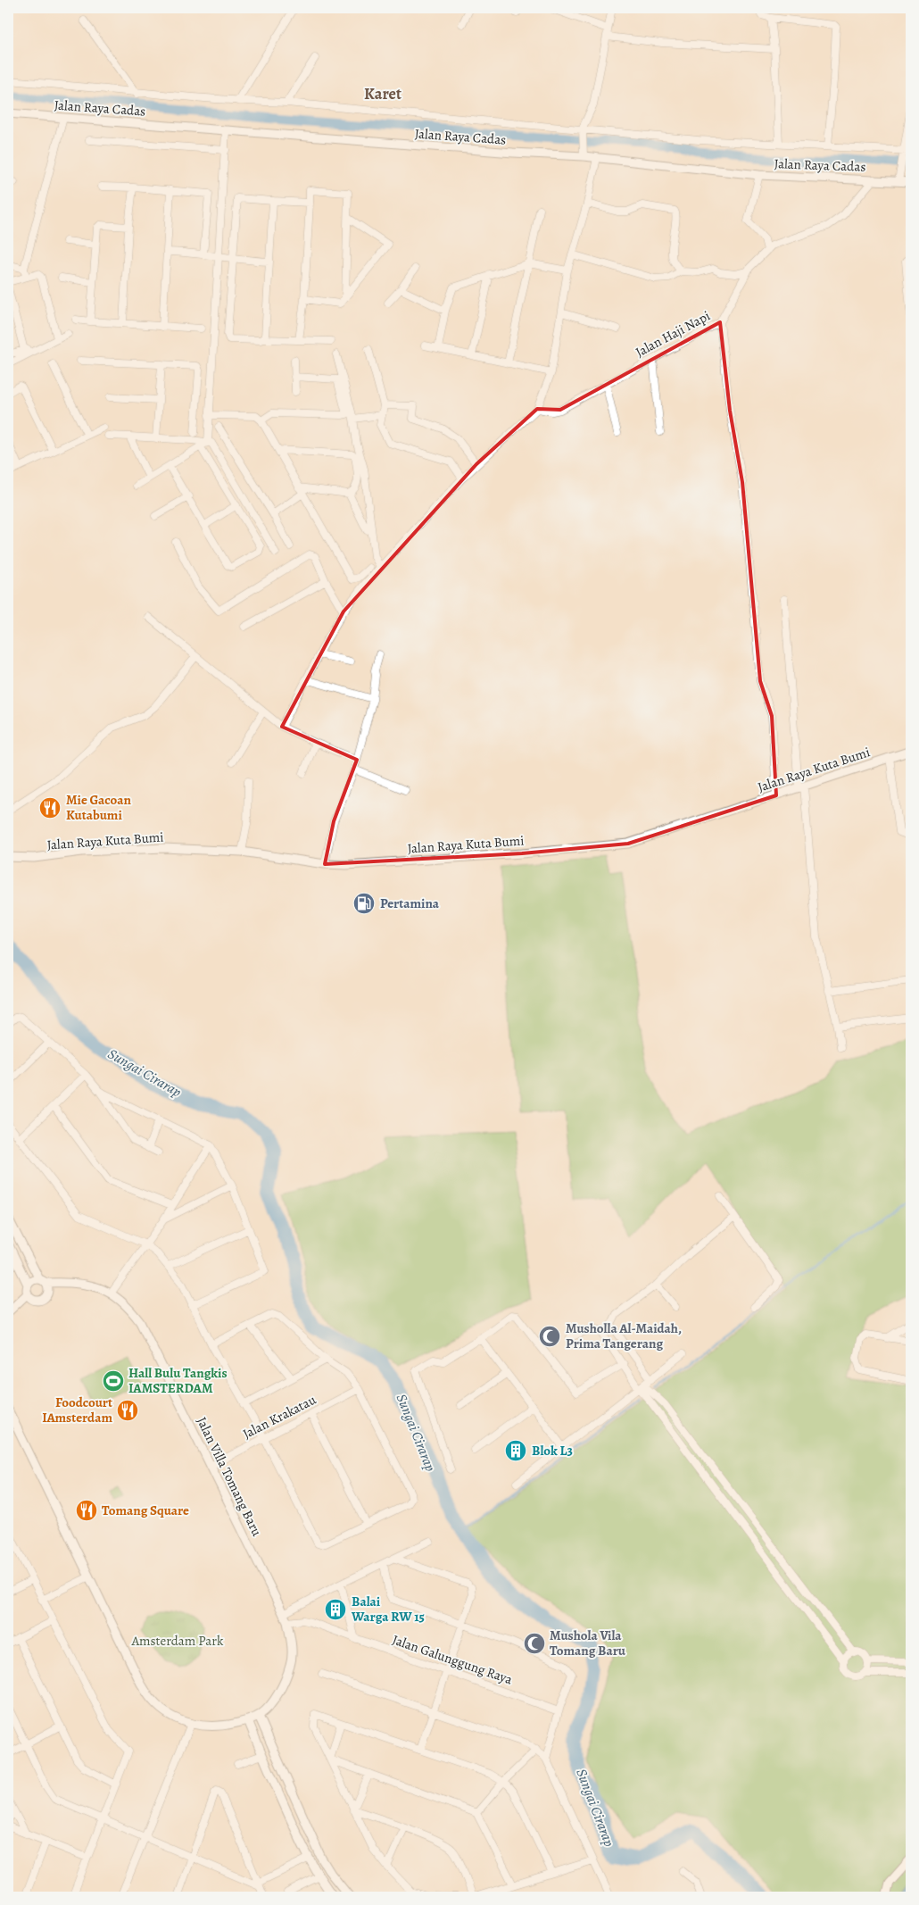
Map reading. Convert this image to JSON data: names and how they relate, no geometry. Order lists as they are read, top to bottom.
{
  "streets": {
    "street": [
      "Jalan Raya Cadas",
      "Jalan Haji Napi",
      "Jalan Raya Kuta Bumi",
      "Jalan Krakatau",
      "Jalan Villa Tomang Baru",
      "Jalan Galunggung Raya"
    ]
  },
  "crossings": [
    ["Jalan Raya Cadas", "Jalan Haji Napi"],
    ["Jalan Krakatau", "Jalan Villa Tomang Baru"],
    ["Jalan Villa Tomang Baru", "Jalan Galunggung Raya"]
  ],
  "districts": ["Karet"],
  "water": ["Sungai Cirarap"],
  "parks": ["Amsterdam Park"],
  "places": {
    "restaurant": ["Mie Gacoan Kutabumi", "Foodcourt IAmsterdam", "Tomang Square"],
    "fuel station": ["Pertamina"],
    "mosque": ["Musholla Al-Maidah, Prima Tangerang", "Mushola Vila Tomang Baru"],
    "sports": ["Hall Bulu Tangkis IAMSTERDAM"],
    "building": ["Blok L3", "Balai Warga RW 15"]
  }
}
